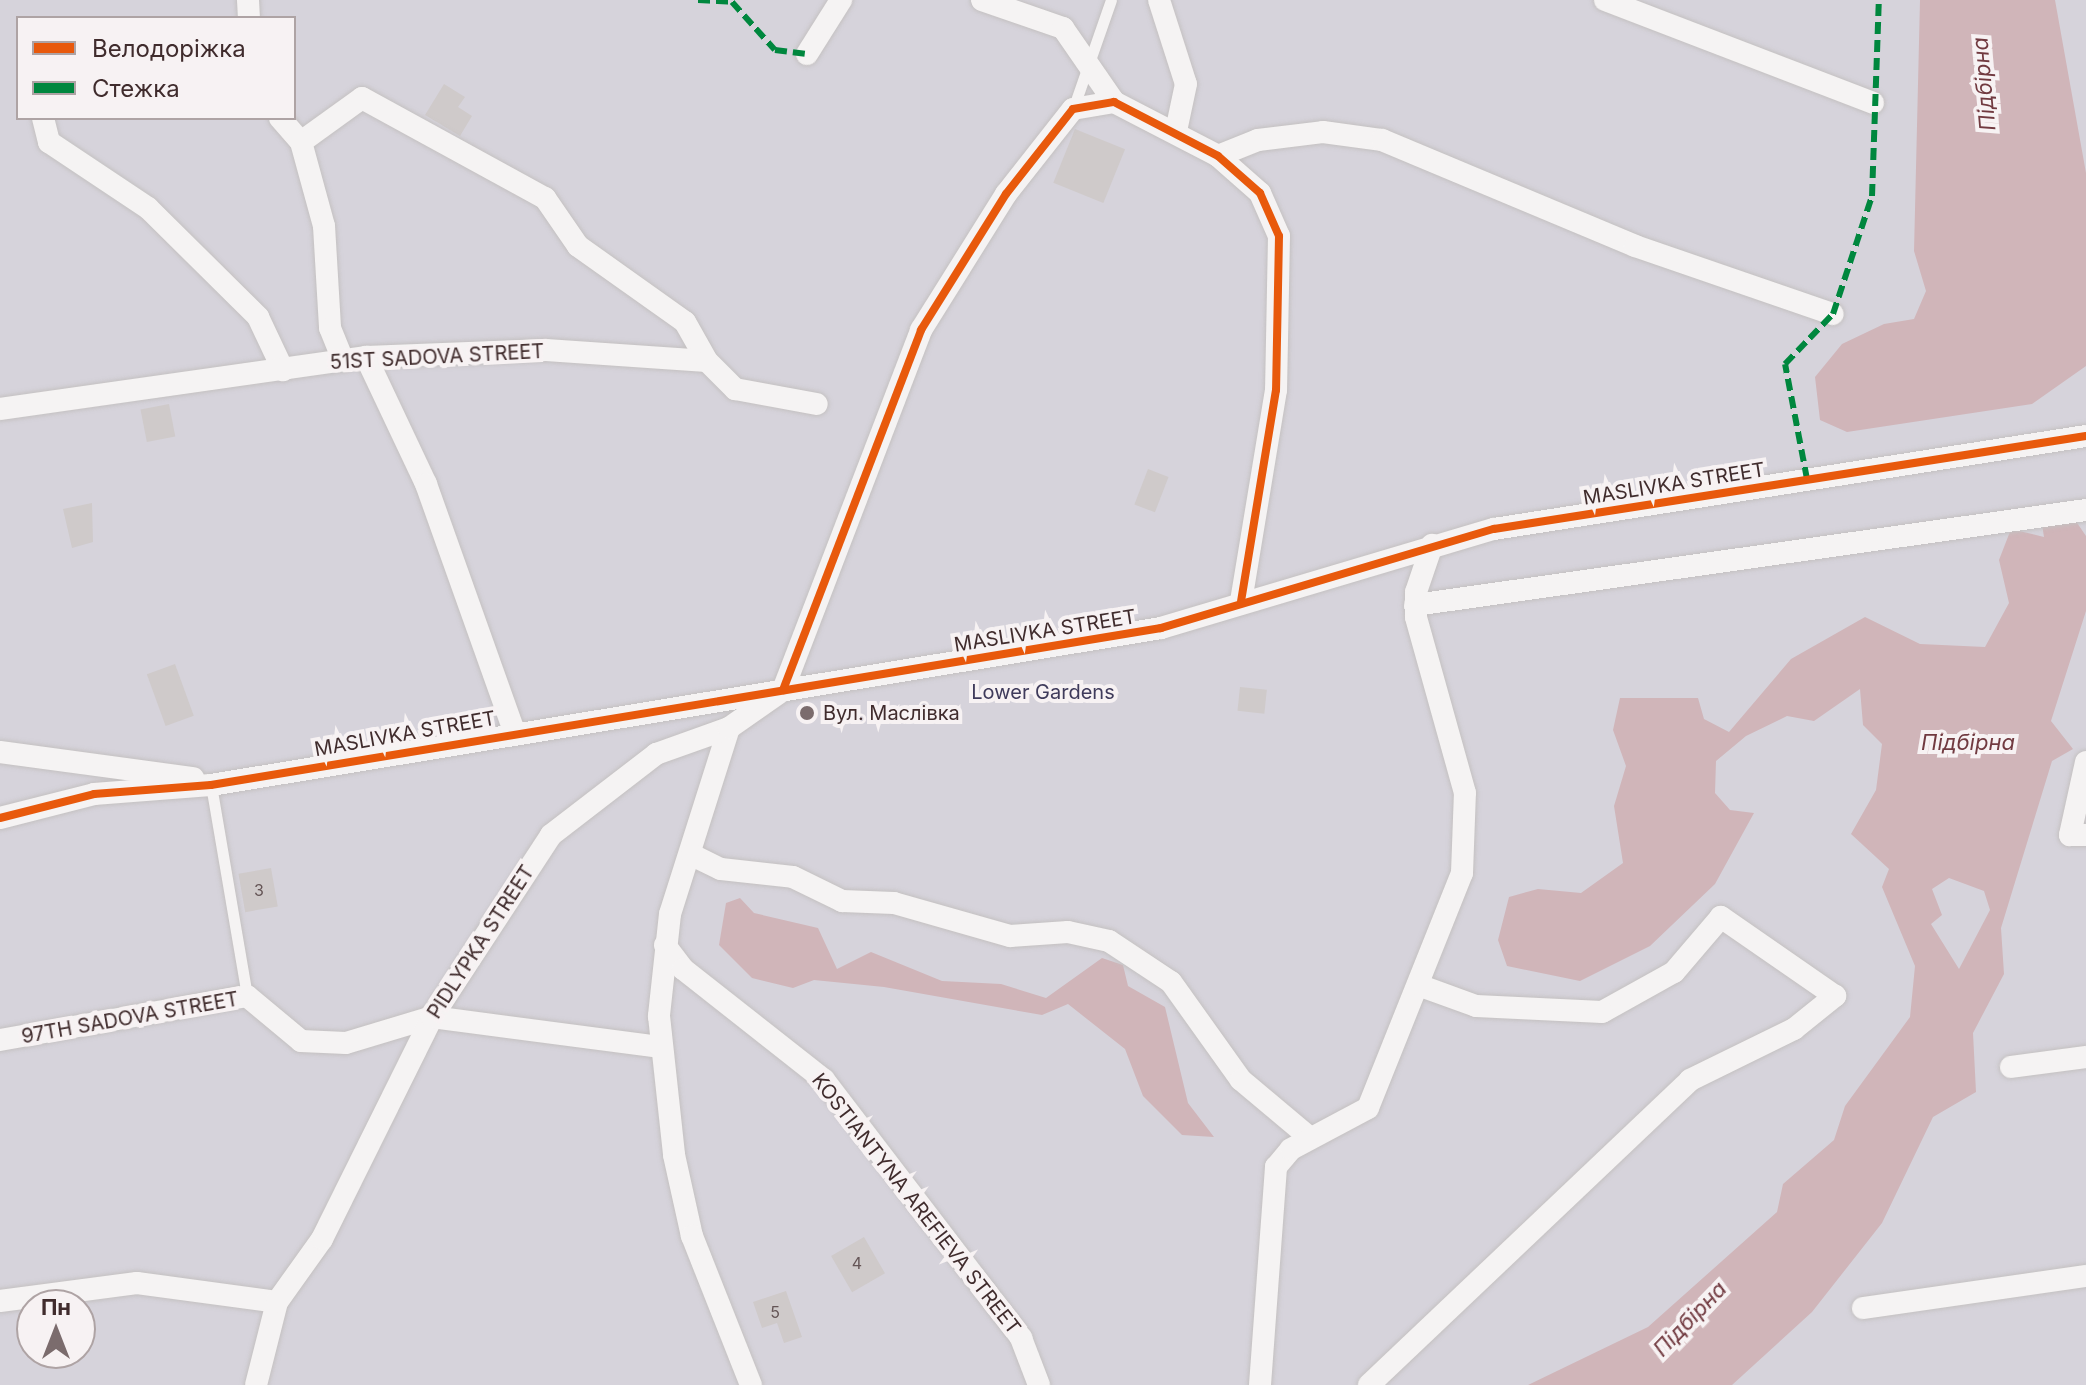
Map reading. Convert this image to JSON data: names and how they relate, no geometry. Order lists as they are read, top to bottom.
{
  "streets": {
    "street": [
      "51ST SADOVA STREET",
      "MASLIVKA STREET",
      "PIDLYPKA STREET",
      "97TH SADOVA STREET",
      "KOSTIANTYNA AREFIEVA STREET"
    ]
  },
  "crossings": [
    ["MASLIVKA STREET", "PIDLYPKA STREET"],
    ["PIDLYPKA STREET", "97TH SADOVA STREET"]
  ],
  "water": ["Підбірна"],
  "parks": ["Lower Gardens"],
  "places": ["Вул. Маслівка"],
  "house_numbers": ["3", "4", "5"],
  "legend": ["Велодоріжка", "Стежка"],
  "north": "top"
}
